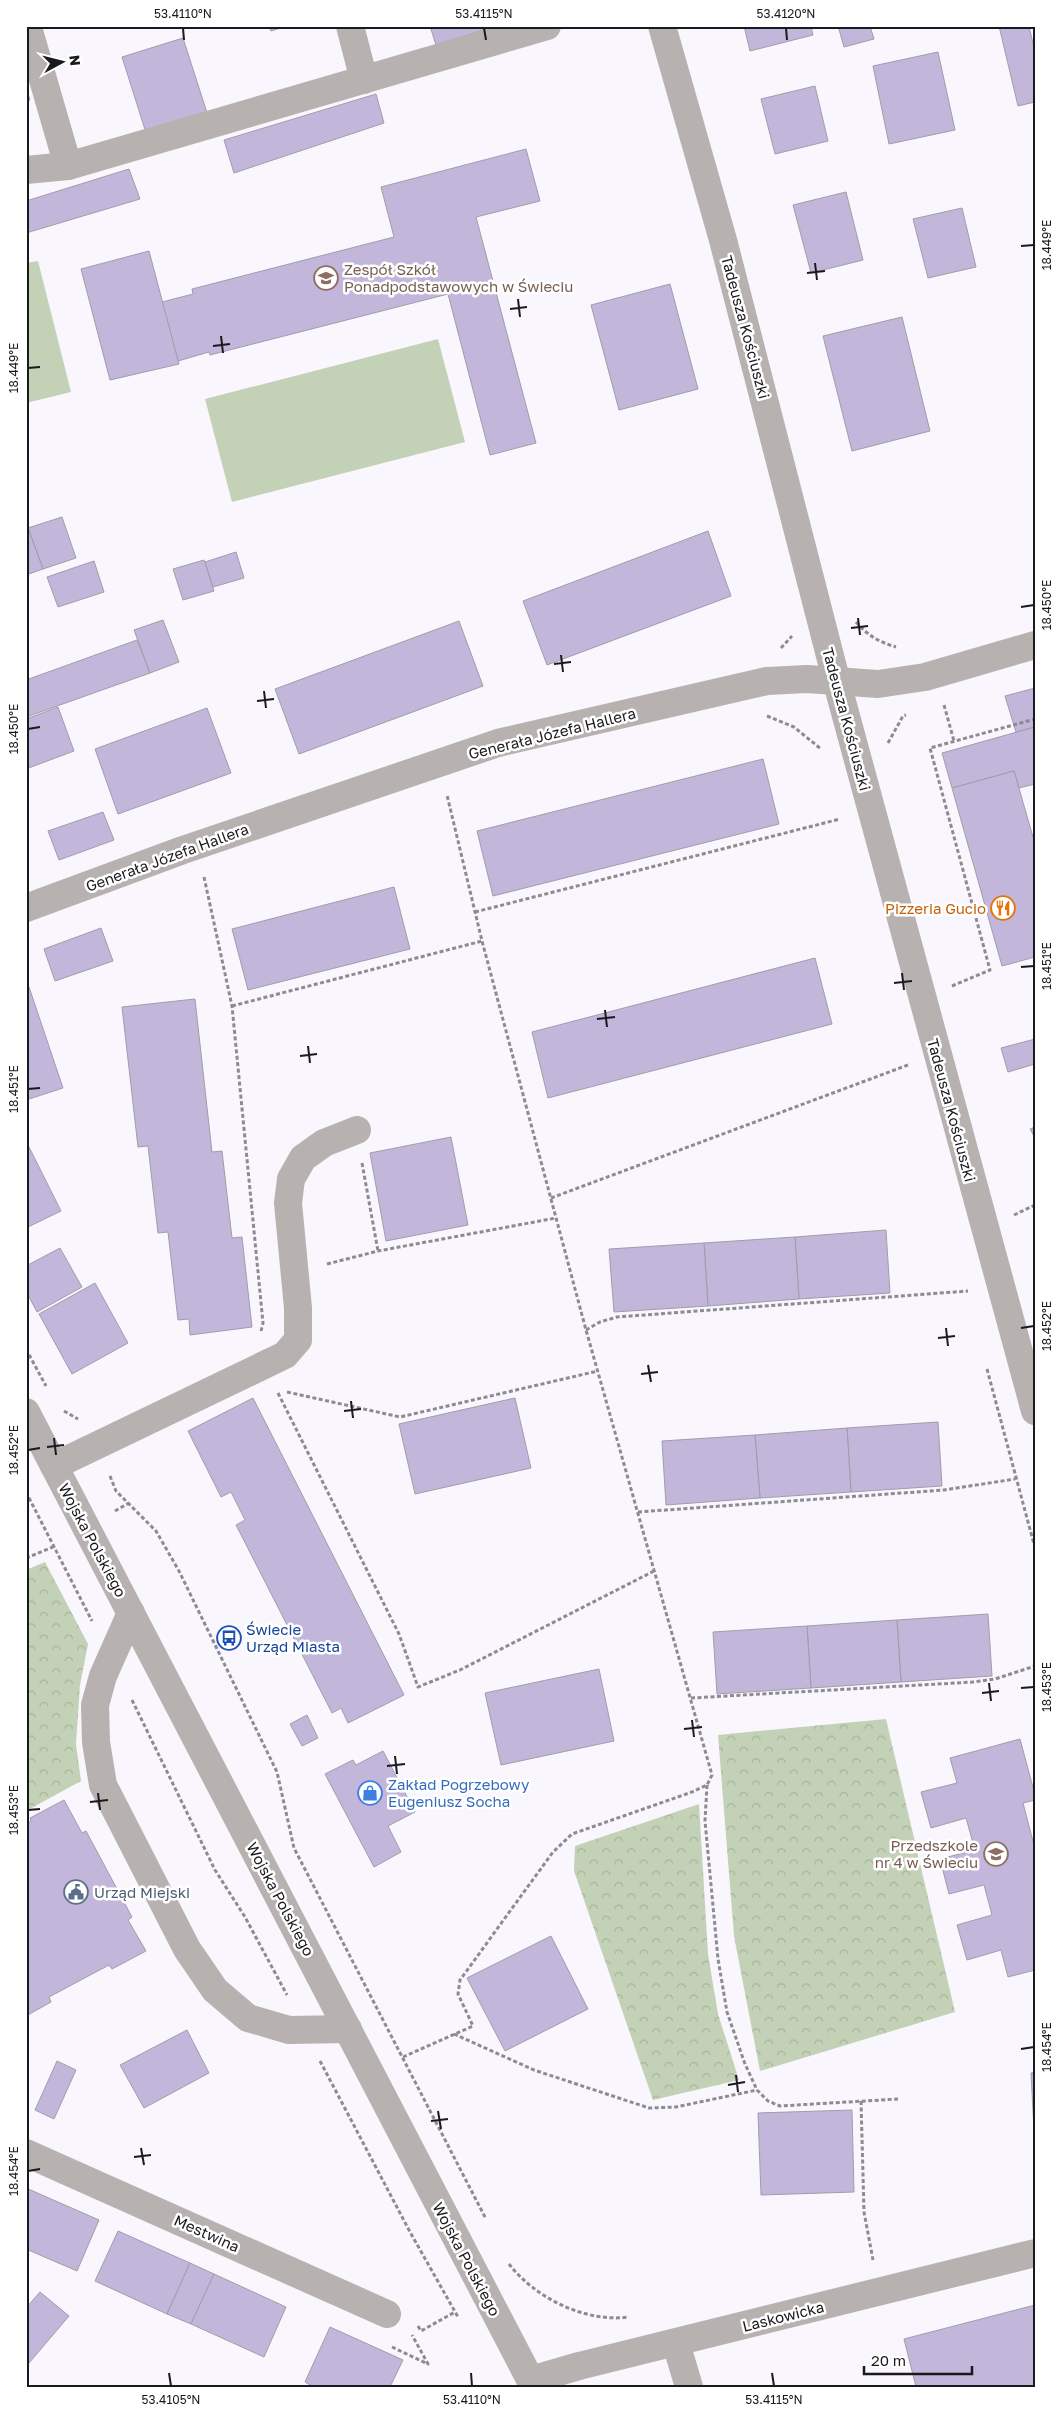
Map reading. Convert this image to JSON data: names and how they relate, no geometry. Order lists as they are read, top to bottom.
{
  "streets": {
    "street": [
      "Tadeusza Kościuszki",
      "Generała Józefa Hallera",
      "Wojska Polskiego",
      "Mestwina",
      "Laskowicka"
    ]
  },
  "crossings": [
    ["Tadeusza Kościuszki", "Generała Józefa Hallera"],
    ["Wojska Polskiego", "Laskowicka"]
  ],
  "places": {
    "school or university": ["Zespół Szkół Ponadpodstawowych w Świeciu", "Przedszkole nr 4 w Świeciu"],
    "restaurant": ["Pizzeria Gucio"],
    "bus stop": ["Świecie Urząd Miasta"],
    "shop": ["Zakład Pogrzebowy Eugeniusz Socha"],
    "public building": ["Urząd Miejski"]
  },
  "scale_bar": "20 m",
  "north": "right",
  "coordinates": [
    "53.4110°N",
    "53.4115°N",
    "53.4120°N",
    "18.449°E",
    "18.450°E",
    "18.451°E",
    "18.452°E",
    "18.453°E",
    "18.454°E",
    "53.4105°N"
  ]
}
